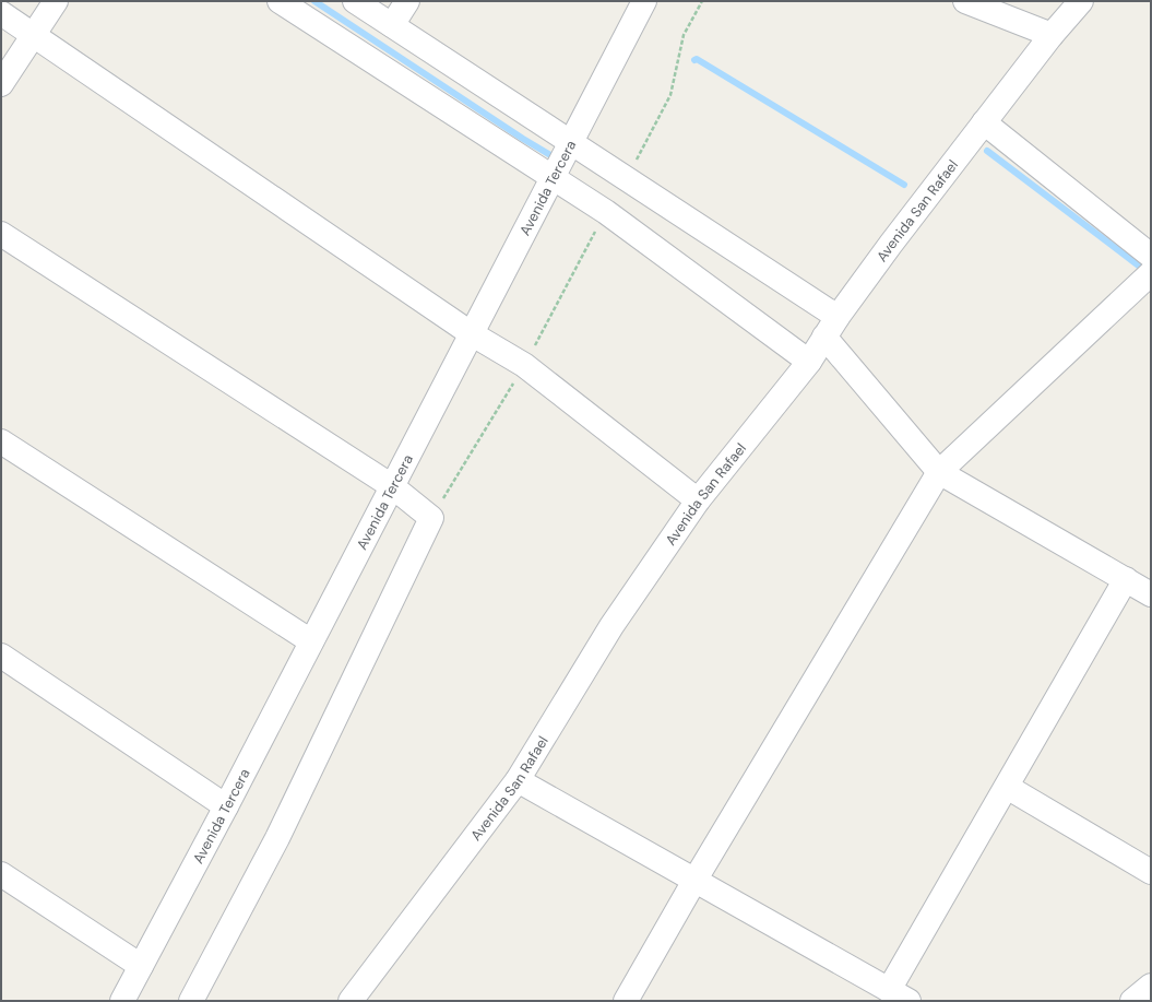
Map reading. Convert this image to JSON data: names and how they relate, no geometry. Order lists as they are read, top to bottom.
{
  "streets": {
    "street": ["Avenida Tercera", "Avenida San Rafael"]
  }
}
